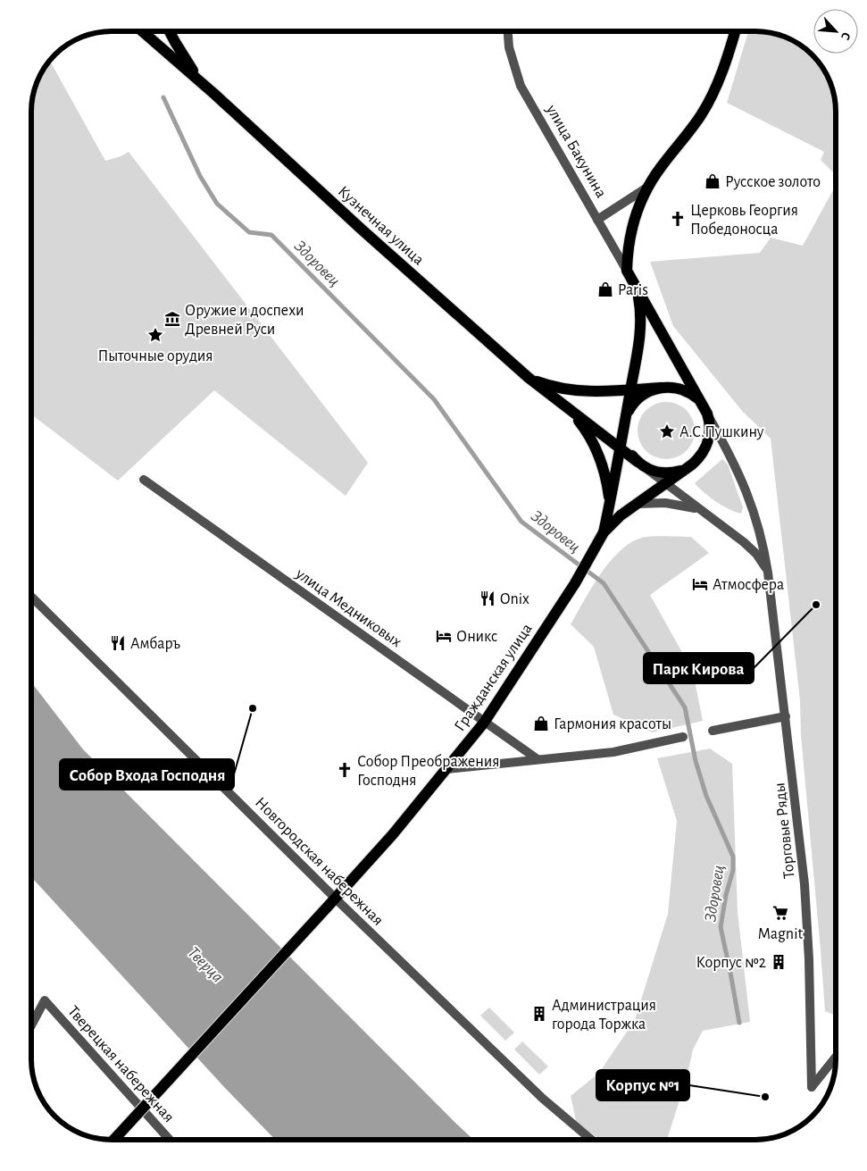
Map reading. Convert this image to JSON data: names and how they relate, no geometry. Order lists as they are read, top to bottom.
{
  "streets": {
    "main road": ["улица Бакунина", "Кузнечная улица", "Гражданская улица"],
    "street": [
      "улица Медниковых",
      "Торговые Ряды",
      "Новгородская набережная",
      "Тверецкая набережная"
    ]
  },
  "crossings": [
    ["улица Бакунина", "Торговые Ряды"],
    ["улица Медниковых", "Гражданская улица"],
    ["Гражданская улица", "Новгородская набережная"]
  ],
  "water": ["Здоровец", "Тверца"],
  "places": {
    "shop": ["Русское золото", "Paris", "Гармония красоты"],
    "church": ["Церковь Георгия Победоносца", "Собор Преображения Господня"],
    "museum": ["Оружие и доспехи Древней Руси"],
    "place": ["Пыточные орудия", "А.С.Пушкину"],
    "hotel": ["Атмосфера", "Оникс"],
    "restaurant": ["Onix", "Амбаръ"],
    "other": ["Парк Кирова", "Собор Входа Господня", "Корпус №1"],
    "supermarket": ["Magnit"],
    "building": ["Корпус №2", "Администрация города Торжка"]
  },
  "north": "bottom right"
}
